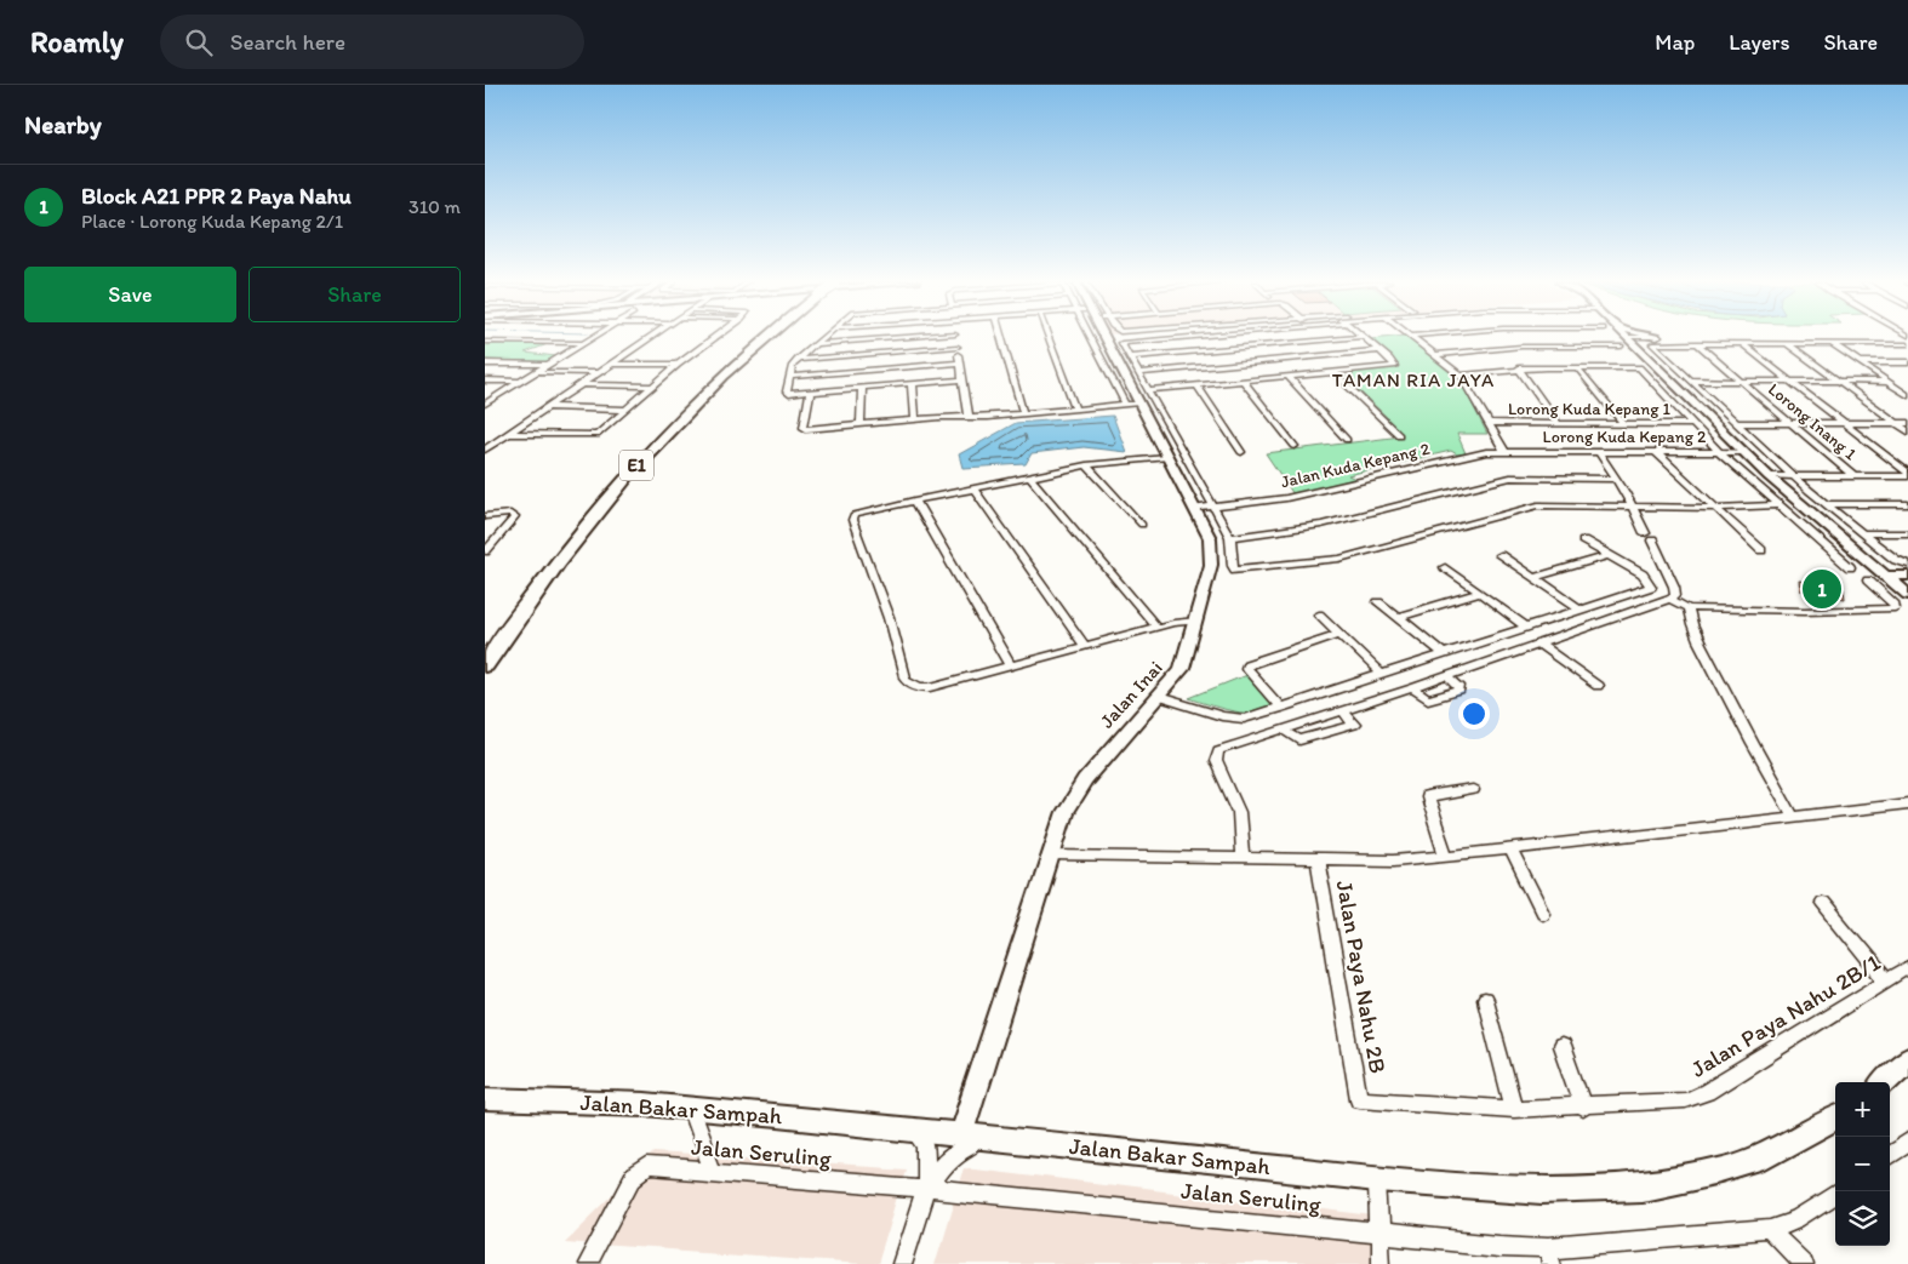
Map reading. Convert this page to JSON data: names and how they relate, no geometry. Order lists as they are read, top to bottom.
{
  "streets": {
    "highway": ["E1"],
    "main road": ["Jalan Inai", "Jalan Bakar Sampah"],
    "street": [
      "Lorong Kuda Kepang 1",
      "Lorong Inang 1",
      "Lorong Kuda Kepang 2",
      "Jalan Kuda Kepang 2",
      "Jalan Paya Nahu 2B",
      "Jalan Paya Nahu 2B/1",
      "Jalan Seruling"
    ]
  },
  "crossings": [
    ["Lorong Kuda Kepang 2", "Jalan Kuda Kepang 2"],
    ["Jalan Kuda Kepang 2", "Jalan Inai"],
    ["Jalan Inai", "Jalan Bakar Sampah"],
    ["Jalan Paya Nahu 2B", "Jalan Paya Nahu 2B/1"]
  ],
  "districts": ["TAMAN RIA JAYA"],
  "page": {
    "header": "Roamly",
    "search": "Search here",
    "nav": ["Map", "Layers", "Share"],
    "heading": "Nearby",
    "list": [
      {
        "mark": "1",
        "name": "Block A21 PPR 2 Paya Nahu",
        "note": "Place · Lorong Kuda Kepang 2/1",
        "value": "310 m"
      }
    ],
    "buttons": ["Save", "Share"],
    "pins": "1",
    "map_buttons": ["+", "−"]
  }
}
